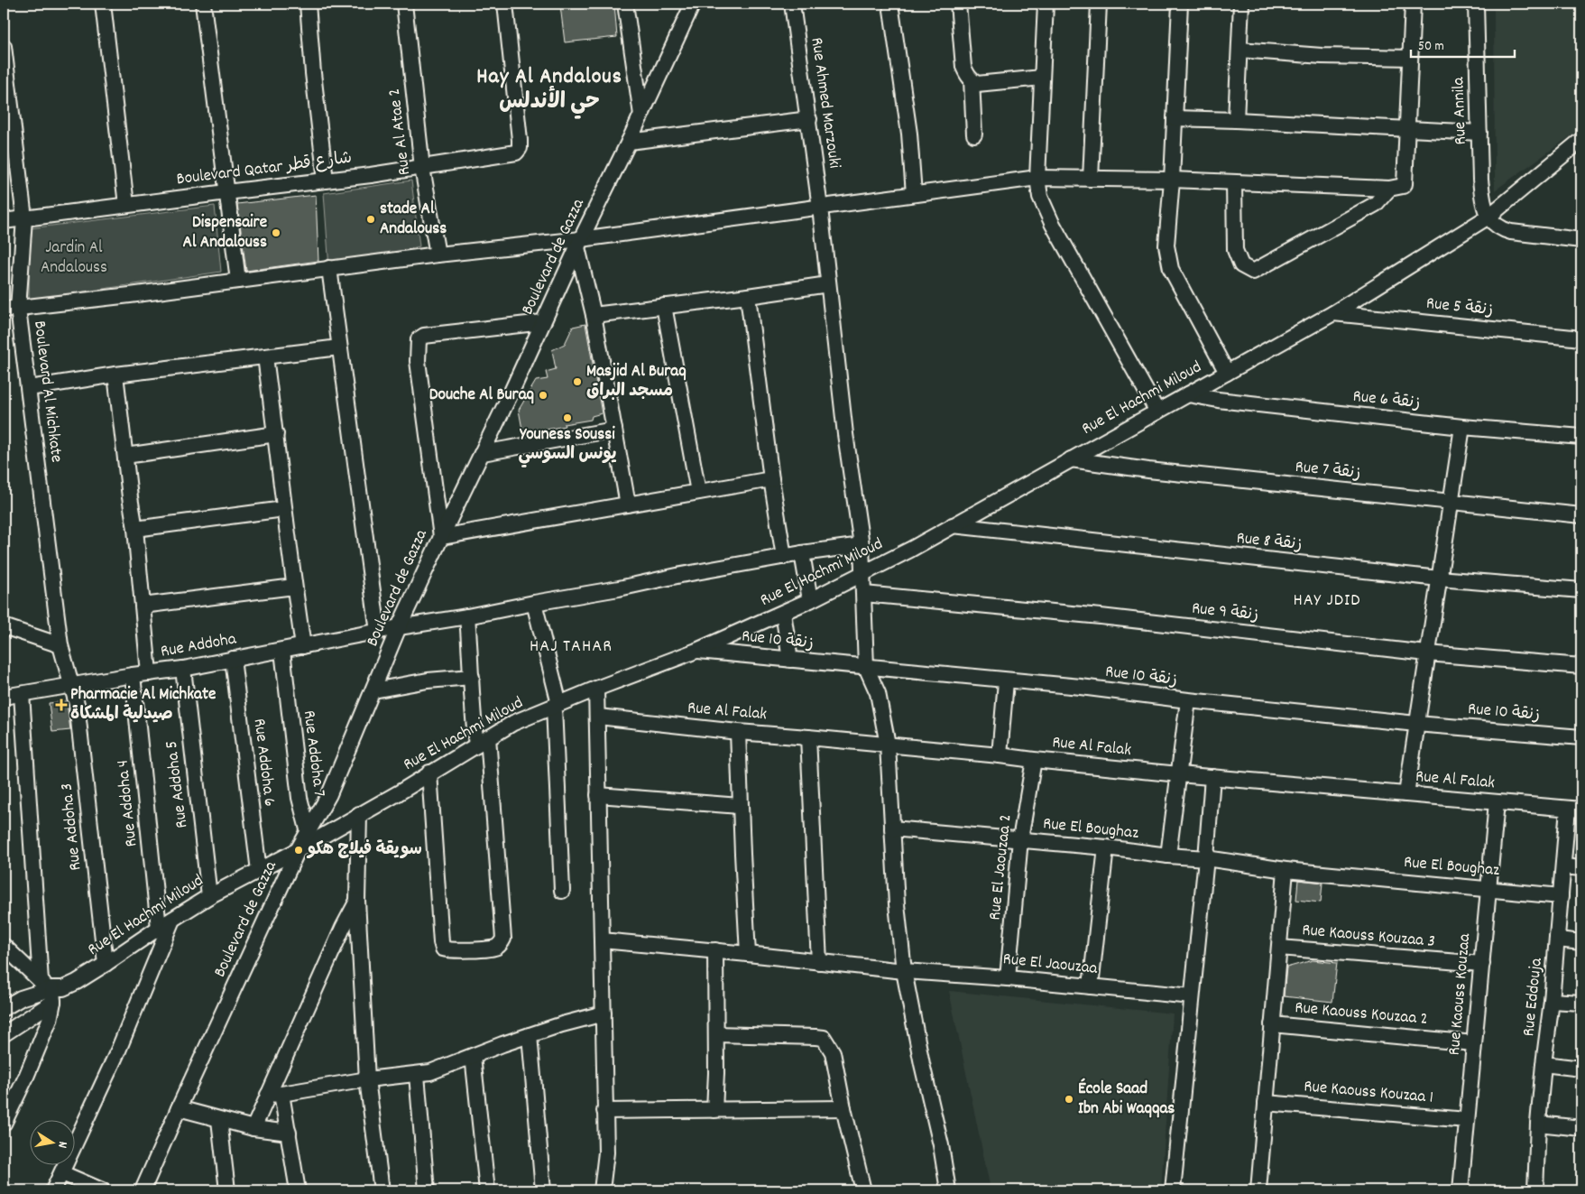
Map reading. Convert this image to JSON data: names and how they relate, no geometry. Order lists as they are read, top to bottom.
{
  "streets": {
    "street": [
      "Rue Ahmed Marzouki",
      "Rue Annila",
      "Rue Al Atae 2",
      "Boulevard Qatar شارع قطر",
      "Boulevard de Gazza",
      "Rue 5 زنقة",
      "Boulevard Al Michkate",
      "Rue El Hachmi Miloud",
      "Rue 6 زنقة",
      "Rue 7 زنقة",
      "Rue 8 زنقة",
      "Rue 9 زنقة",
      "Rue 10 زنقة",
      "Rue Addoha",
      "Rue Al Falak",
      "Rue Addoha 7",
      "Rue Addoha 6",
      "Rue Addoha 5",
      "Rue Addoha 4",
      "Rue Addoha 3",
      "Rue El Boughaz",
      "Rue El Jaouzaa 2",
      "Rue Kaouss Kouzaa 3",
      "Rue El Jaouzaa",
      "Rue Kaouss Kouzaa",
      "Rue Eddouja",
      "Rue Kaouss Kouzaa 2",
      "Rue Kaouss Kouzaa 1"
    ]
  },
  "crossings": [
    ["Rue Ahmed Marzouki", "Rue El Hachmi Miloud"],
    ["Rue Ahmed Marzouki", "Rue 9 زنقة"],
    ["Rue Ahmed Marzouki", "Rue 10 زنقة"],
    ["Rue Ahmed Marzouki", "Rue Addoha"],
    ["Rue Annila", "Rue El Hachmi Miloud"],
    ["Rue Al Atae 2", "Boulevard Qatar شارع قطر"],
    ["Boulevard Qatar شارع قطر", "Boulevard Al Michkate"],
    ["Boulevard de Gazza", "Rue El Hachmi Miloud"],
    ["Boulevard de Gazza", "Rue Addoha"],
    ["Boulevard de Gazza", "Rue Addoha 7"],
    ["Rue 5 زنقة", "Rue El Hachmi Miloud"],
    ["Boulevard Al Michkate", "Rue Addoha"],
    ["Boulevard Al Michkate", "Rue Addoha 3"],
    ["Rue El Hachmi Miloud", "Rue 6 زنقة"],
    ["Rue El Hachmi Miloud", "Rue 7 زنقة"],
    ["Rue El Hachmi Miloud", "Rue 8 زنقة"],
    ["Rue El Hachmi Miloud", "Rue 10 زنقة"],
    ["Rue El Hachmi Miloud", "Rue Addoha 6"],
    ["Rue El Hachmi Miloud", "Rue Addoha 5"],
    ["Rue El Hachmi Miloud", "Rue Addoha 4"],
    ["Rue El Hachmi Miloud", "Rue Addoha 3"],
    ["Rue Addoha", "Rue Addoha 7"],
    ["Rue Addoha", "Rue Addoha 6"],
    ["Rue Addoha", "Rue Addoha 5"],
    ["Rue Addoha", "Rue Addoha 4"],
    ["Rue Addoha", "Rue Addoha 3"],
    ["Rue Al Falak", "Rue El Jaouzaa 2"],
    ["Rue Al Falak", "Rue Kaouss Kouzaa"],
    ["Rue Al Falak", "Rue Eddouja"],
    ["Rue El Boughaz", "Rue El Jaouzaa 2"],
    ["Rue El Boughaz", "Rue Kaouss Kouzaa"],
    ["Rue El Boughaz", "Rue Eddouja"],
    ["Rue El Jaouzaa 2", "Rue El Jaouzaa"],
    ["Rue Kaouss Kouzaa 3", "Rue Kaouss Kouzaa"],
    ["Rue Kaouss Kouzaa", "Rue Kaouss Kouzaa 2"],
    ["Rue Kaouss Kouzaa", "Rue Kaouss Kouzaa 1"]
  ],
  "districts": ["Hay Al Andalous حي الأندلس", "HAY JDID", "HAJ TAHAR"],
  "parks": ["Jardin Al Andalouss"],
  "places": {
    "other": [
      "stade Al Andalouss",
      "Dispensaire Al Andalouss",
      "Masjid Al Buraq مسجد البراق",
      "Douche Al Buraq",
      "Youness Soussi يونس السوسي",
      "سويقة فيلاج هكو",
      "École Saad Ibn Abi Waqqas"
    ],
    "health": ["Pharmacie Al Michkate صيدلية المشكاة"]
  },
  "scale_bar": "50 m",
  "north": "right"
}
